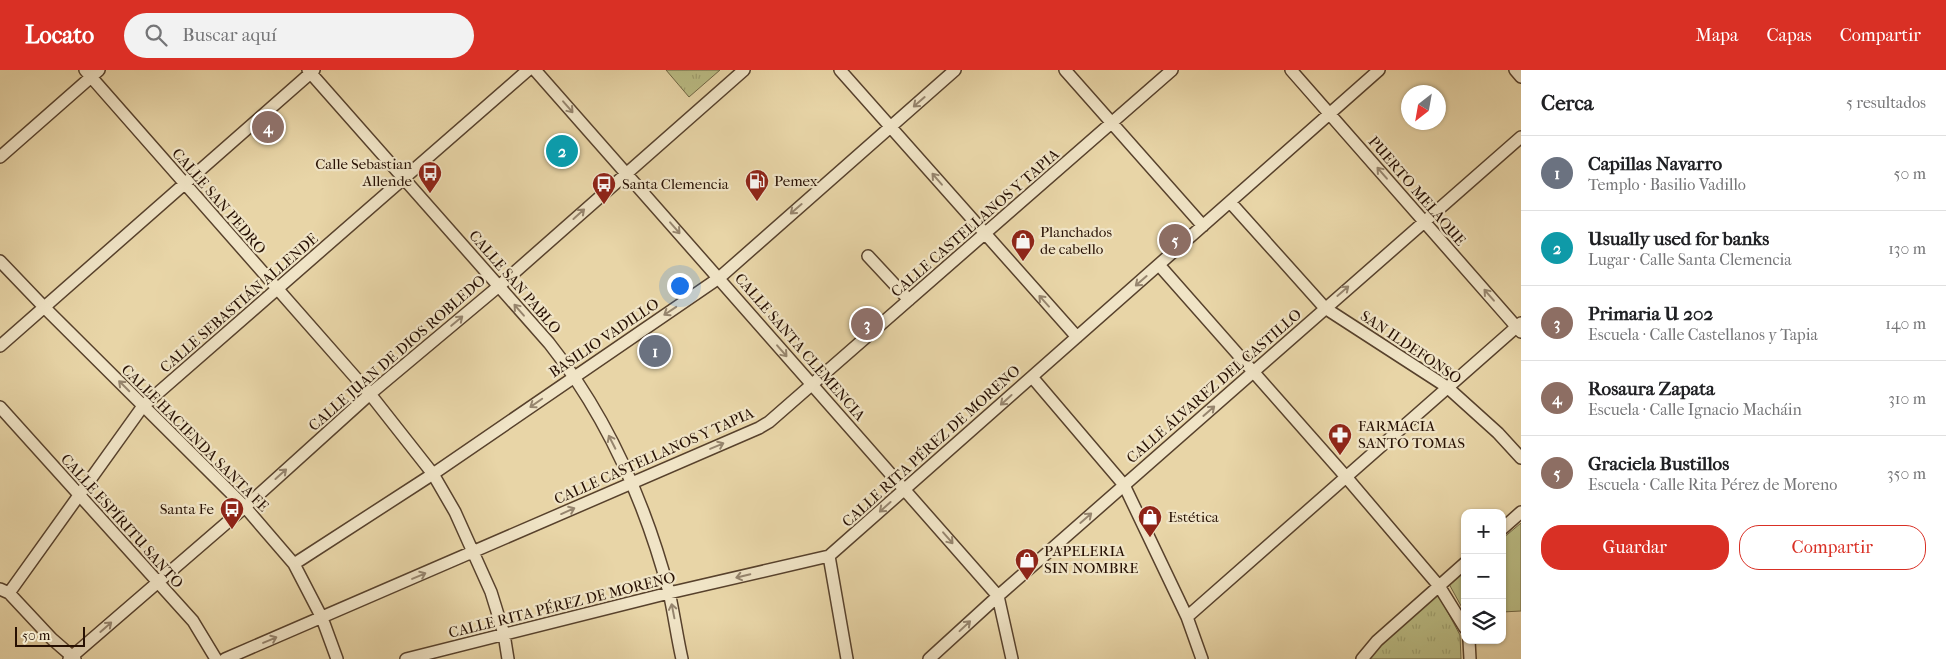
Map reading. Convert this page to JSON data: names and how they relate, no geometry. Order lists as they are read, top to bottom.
{
  "streets": {
    "street": [
      "PUERTO MELAQUE",
      "CALLE SAN PEDRO",
      "CALLE CASTELLANOS Y TAPIA",
      "CALLE SAN PABLO",
      "CALLE SEBASTIÁN ALLENDE",
      "BASILIO VADILLO",
      "CALLE SANTA CLEMENCIA",
      "SAN ILDEFONSO",
      "CALLE JUAN DE DIOS ROBLEDO",
      "CALLE ÁLVAREZ DEL CASTILLO",
      "CALLE HACIENDA SANTA FE",
      "CALLE RITA PÉREZ DE MORENO",
      "CALLE ESPÍRITU SANTO"
    ]
  },
  "crossings": [
    ["PUERTO MELAQUE", "CALLE ÁLVAREZ DEL CASTILLO"],
    ["PUERTO MELAQUE", "CALLE RITA PÉREZ DE MORENO"],
    ["CALLE SAN PEDRO", "CALLE CASTELLANOS Y TAPIA"],
    ["CALLE SAN PEDRO", "CALLE SEBASTIÁN ALLENDE"],
    ["CALLE SAN PEDRO", "BASILIO VADILLO"],
    ["CALLE SAN PEDRO", "CALLE JUAN DE DIOS ROBLEDO"],
    ["CALLE SAN PEDRO", "CALLE RITA PÉREZ DE MORENO"],
    ["CALLE CASTELLANOS Y TAPIA", "CALLE SAN PABLO"],
    ["CALLE CASTELLANOS Y TAPIA", "CALLE SANTA CLEMENCIA"],
    ["CALLE CASTELLANOS Y TAPIA", "CALLE HACIENDA SANTA FE"],
    ["CALLE SAN PABLO", "CALLE SEBASTIÁN ALLENDE"],
    ["CALLE SAN PABLO", "BASILIO VADILLO"],
    ["CALLE SAN PABLO", "CALLE JUAN DE DIOS ROBLEDO"],
    ["CALLE SAN PABLO", "CALLE RITA PÉREZ DE MORENO"],
    ["CALLE SEBASTIÁN ALLENDE", "CALLE HACIENDA SANTA FE"],
    ["CALLE SEBASTIÁN ALLENDE", "CALLE ESPÍRITU SANTO"],
    ["BASILIO VADILLO", "CALLE SANTA CLEMENCIA"],
    ["BASILIO VADILLO", "CALLE HACIENDA SANTA FE"],
    ["CALLE SANTA CLEMENCIA", "CALLE JUAN DE DIOS ROBLEDO"],
    ["CALLE SANTA CLEMENCIA", "CALLE ÁLVAREZ DEL CASTILLO"],
    ["CALLE SANTA CLEMENCIA", "CALLE RITA PÉREZ DE MORENO"],
    ["SAN ILDEFONSO", "CALLE ÁLVAREZ DEL CASTILLO"],
    ["SAN ILDEFONSO", "CALLE RITA PÉREZ DE MORENO"],
    ["CALLE JUAN DE DIOS ROBLEDO", "CALLE HACIENDA SANTA FE"],
    ["CALLE JUAN DE DIOS ROBLEDO", "CALLE ESPÍRITU SANTO"]
  ],
  "one_way": [
    "PUERTO MELAQUE",
    "CALLE CASTELLANOS Y TAPIA",
    "CALLE SAN PABLO",
    "BASILIO VADILLO",
    "CALLE SANTA CLEMENCIA",
    "CALLE JUAN DE DIOS ROBLEDO",
    "CALLE ÁLVAREZ DEL CASTILLO",
    "CALLE RITA PÉREZ DE MORENO"
  ],
  "places": {
    "bus stop": ["Calle Sebastian Allende", "Santa Clemencia", "Santa Fe"],
    "fuel station": ["Pemex"],
    "shop": ["Planchados de cabello", "Estética", "PAPELERIA SIN NOMBRE"],
    "pharmacy": ["FARMACIA SANTO TOMAS"]
  },
  "scale_bar": "50 m",
  "north": "bottom left",
  "page": {
    "header": "Locato",
    "search": "Buscar aquí",
    "nav": ["Mapa", "Capas", "Compartir"],
    "heading": ["Cerca", "5 resultados"],
    "pins": [
      "4",
      "2",
      "5",
      "3",
      "1"
    ],
    "list": [
      {
        "mark": "1",
        "name": "Capillas Navarro",
        "note": "Templo · Basilio Vadillo",
        "value": "50 m"
      },
      {
        "mark": "2",
        "name": "Usually used for banks",
        "note": "Lugar · Calle Santa Clemencia",
        "value": "130 m"
      },
      {
        "mark": "3",
        "name": "Primaria U 202",
        "note": "Escuela · Calle Castellanos y Tapia",
        "value": "140 m"
      },
      {
        "mark": "4",
        "name": "Rosaura Zapata",
        "note": "Escuela · Calle Ignacio Macháin",
        "value": "310 m"
      },
      {
        "mark": "5",
        "name": "Graciela Bustillos",
        "note": "Escuela · Calle Rita Pérez de Moreno",
        "value": "350 m"
      }
    ],
    "map_buttons": ["+", "−"],
    "buttons": ["Guardar", "Compartir"],
    "scale": "50 m"
  }
}
